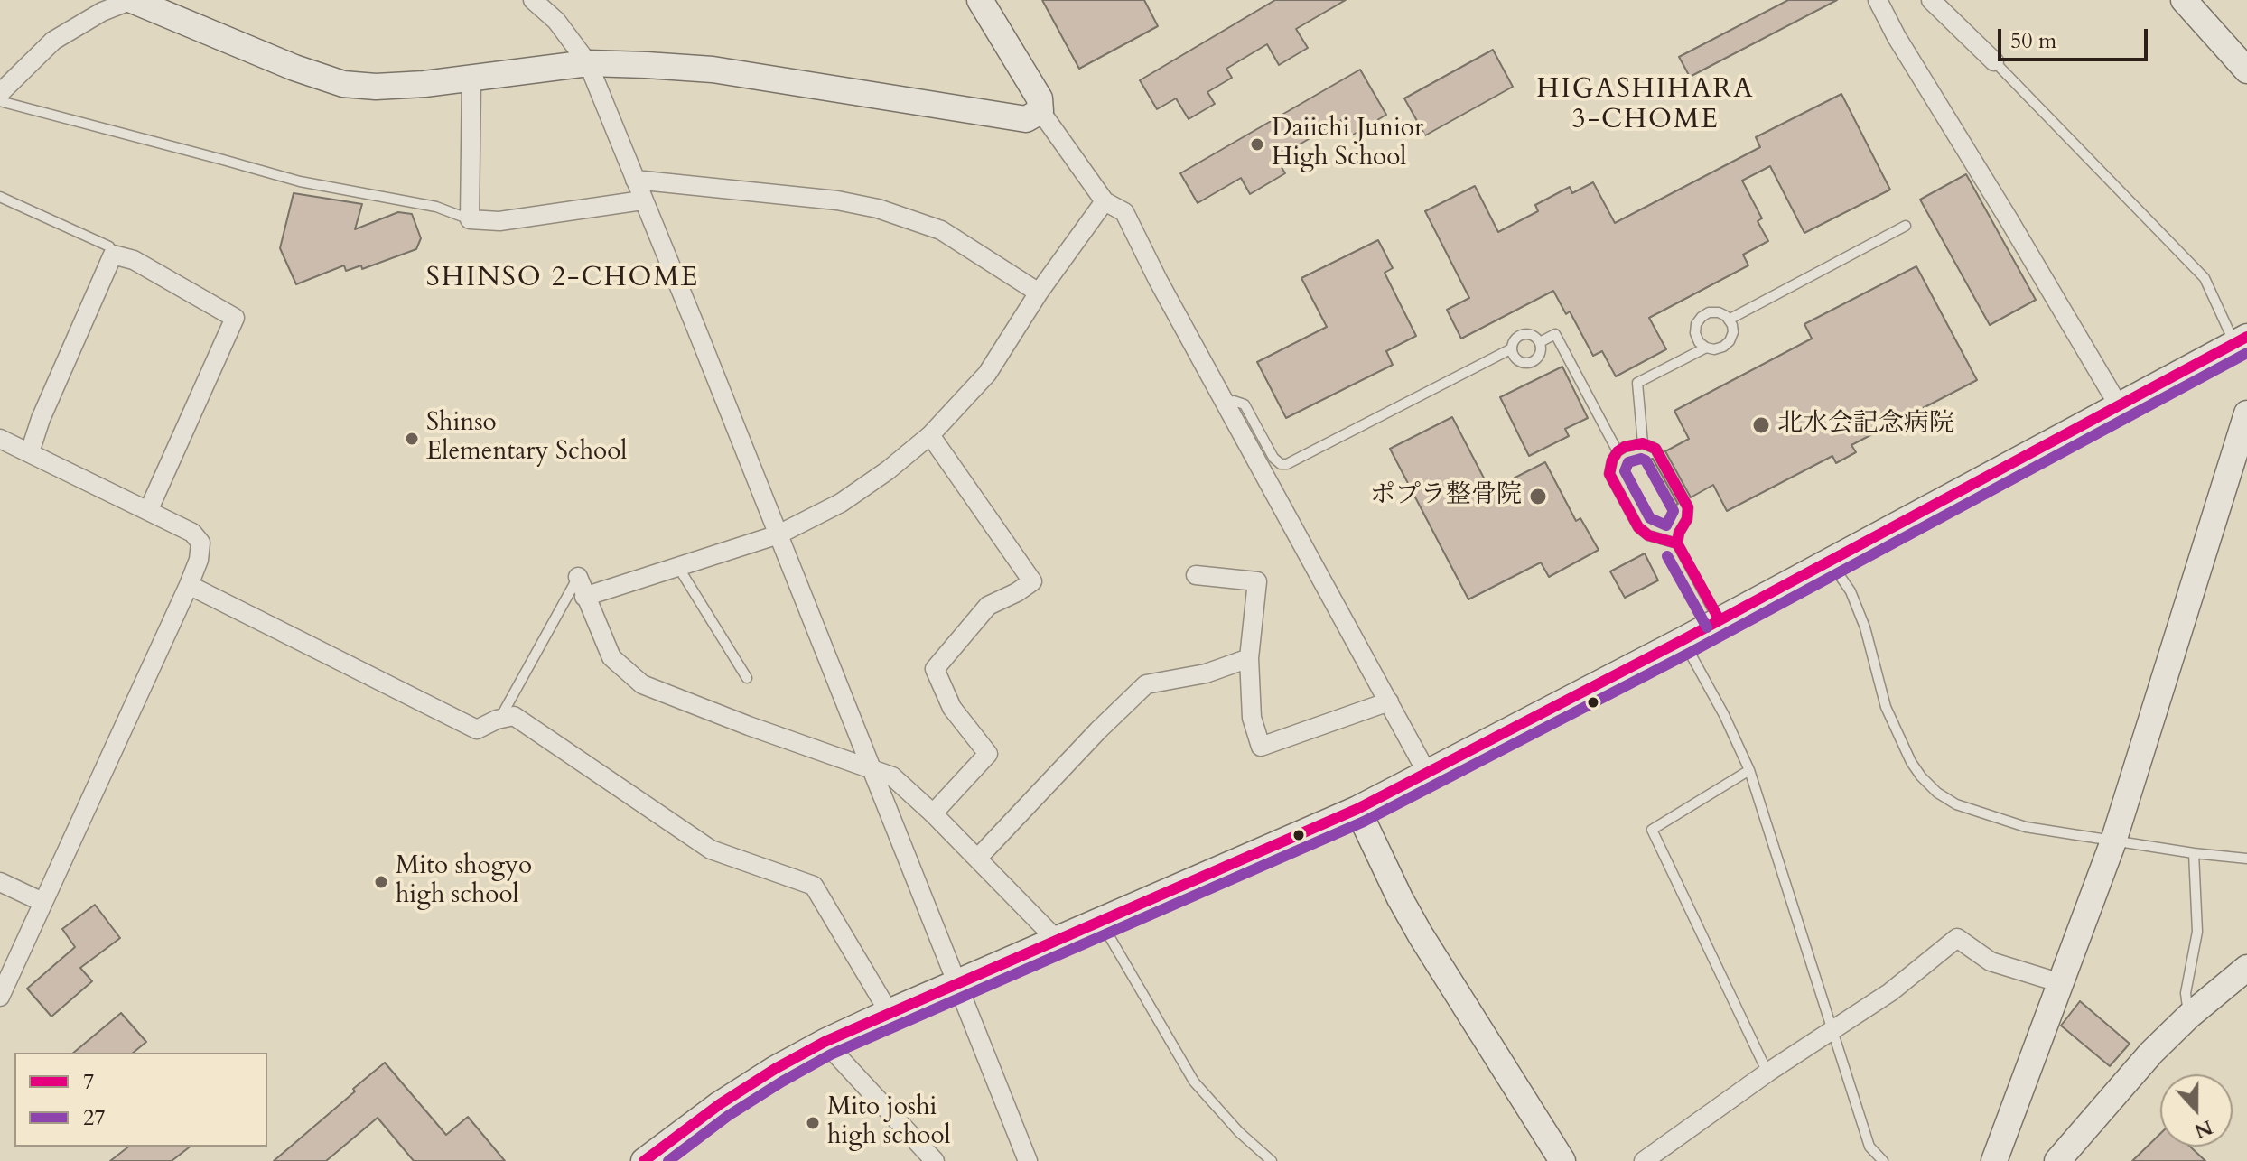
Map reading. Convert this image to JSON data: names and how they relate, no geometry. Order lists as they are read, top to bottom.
{
  "districts": ["HIGASHIHARA 3-CHOME", "SHINSO 2-CHOME"],
  "places": [
    "Daiichi Junior High School",
    "北水会記念病院",
    "Shinso Elementary School",
    "ポプラ整骨院",
    "Mito shogyo high school",
    "Mito joshi high school"
  ],
  "lines": ["transit line 7", "transit line 27"],
  "legend": ["7", "27"],
  "scale_bar": "50 m",
  "north": "bottom"
}
